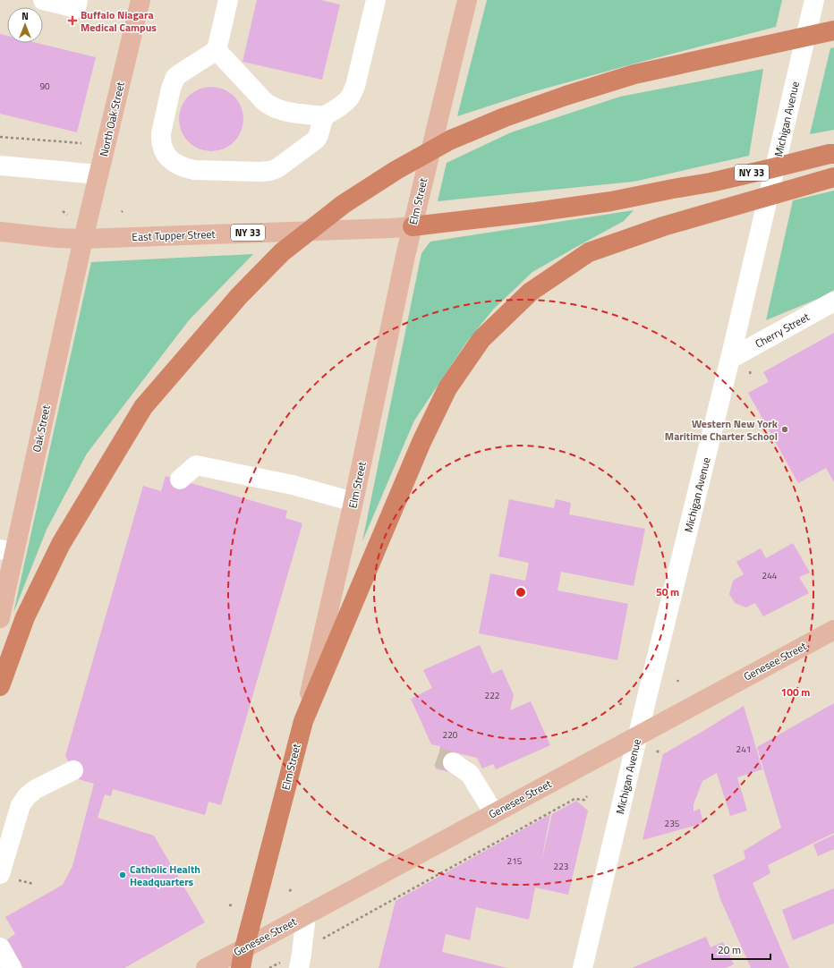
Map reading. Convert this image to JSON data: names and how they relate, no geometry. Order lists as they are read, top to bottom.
{
  "streets": {
    "highway": ["NY 33", "Elm Street"],
    "main road": [
      "North Oak Street",
      "East Tupper Street",
      "Oak Street",
      "Genesee Street"
    ],
    "street": ["Michigan Avenue", "Cherry Street"]
  },
  "crossings": [
    ["North Oak Street", "East Tupper Street"],
    ["North Oak Street", "Oak Street"],
    ["Michigan Avenue", "Cherry Street"],
    ["Michigan Avenue", "Genesee Street"],
    ["NY 33", "Elm Street"],
    ["NY 33", "East Tupper Street"],
    ["Elm Street", "East Tupper Street"],
    ["Elm Street", "Genesee Street"],
    ["East Tupper Street", "Oak Street"]
  ],
  "places": {
    "health": ["Buffalo Niagara Medical Campus"],
    "other": ["Western New York Maritime Charter School", "Catholic Health Headquarters"]
  },
  "house_numbers": [
    "90",
    "244",
    "222",
    "220",
    "241",
    "235",
    "215",
    "223"
  ],
  "scale_bar": "20 m",
  "north": "top",
  "rings": ["50 m", "100 m"]
}
